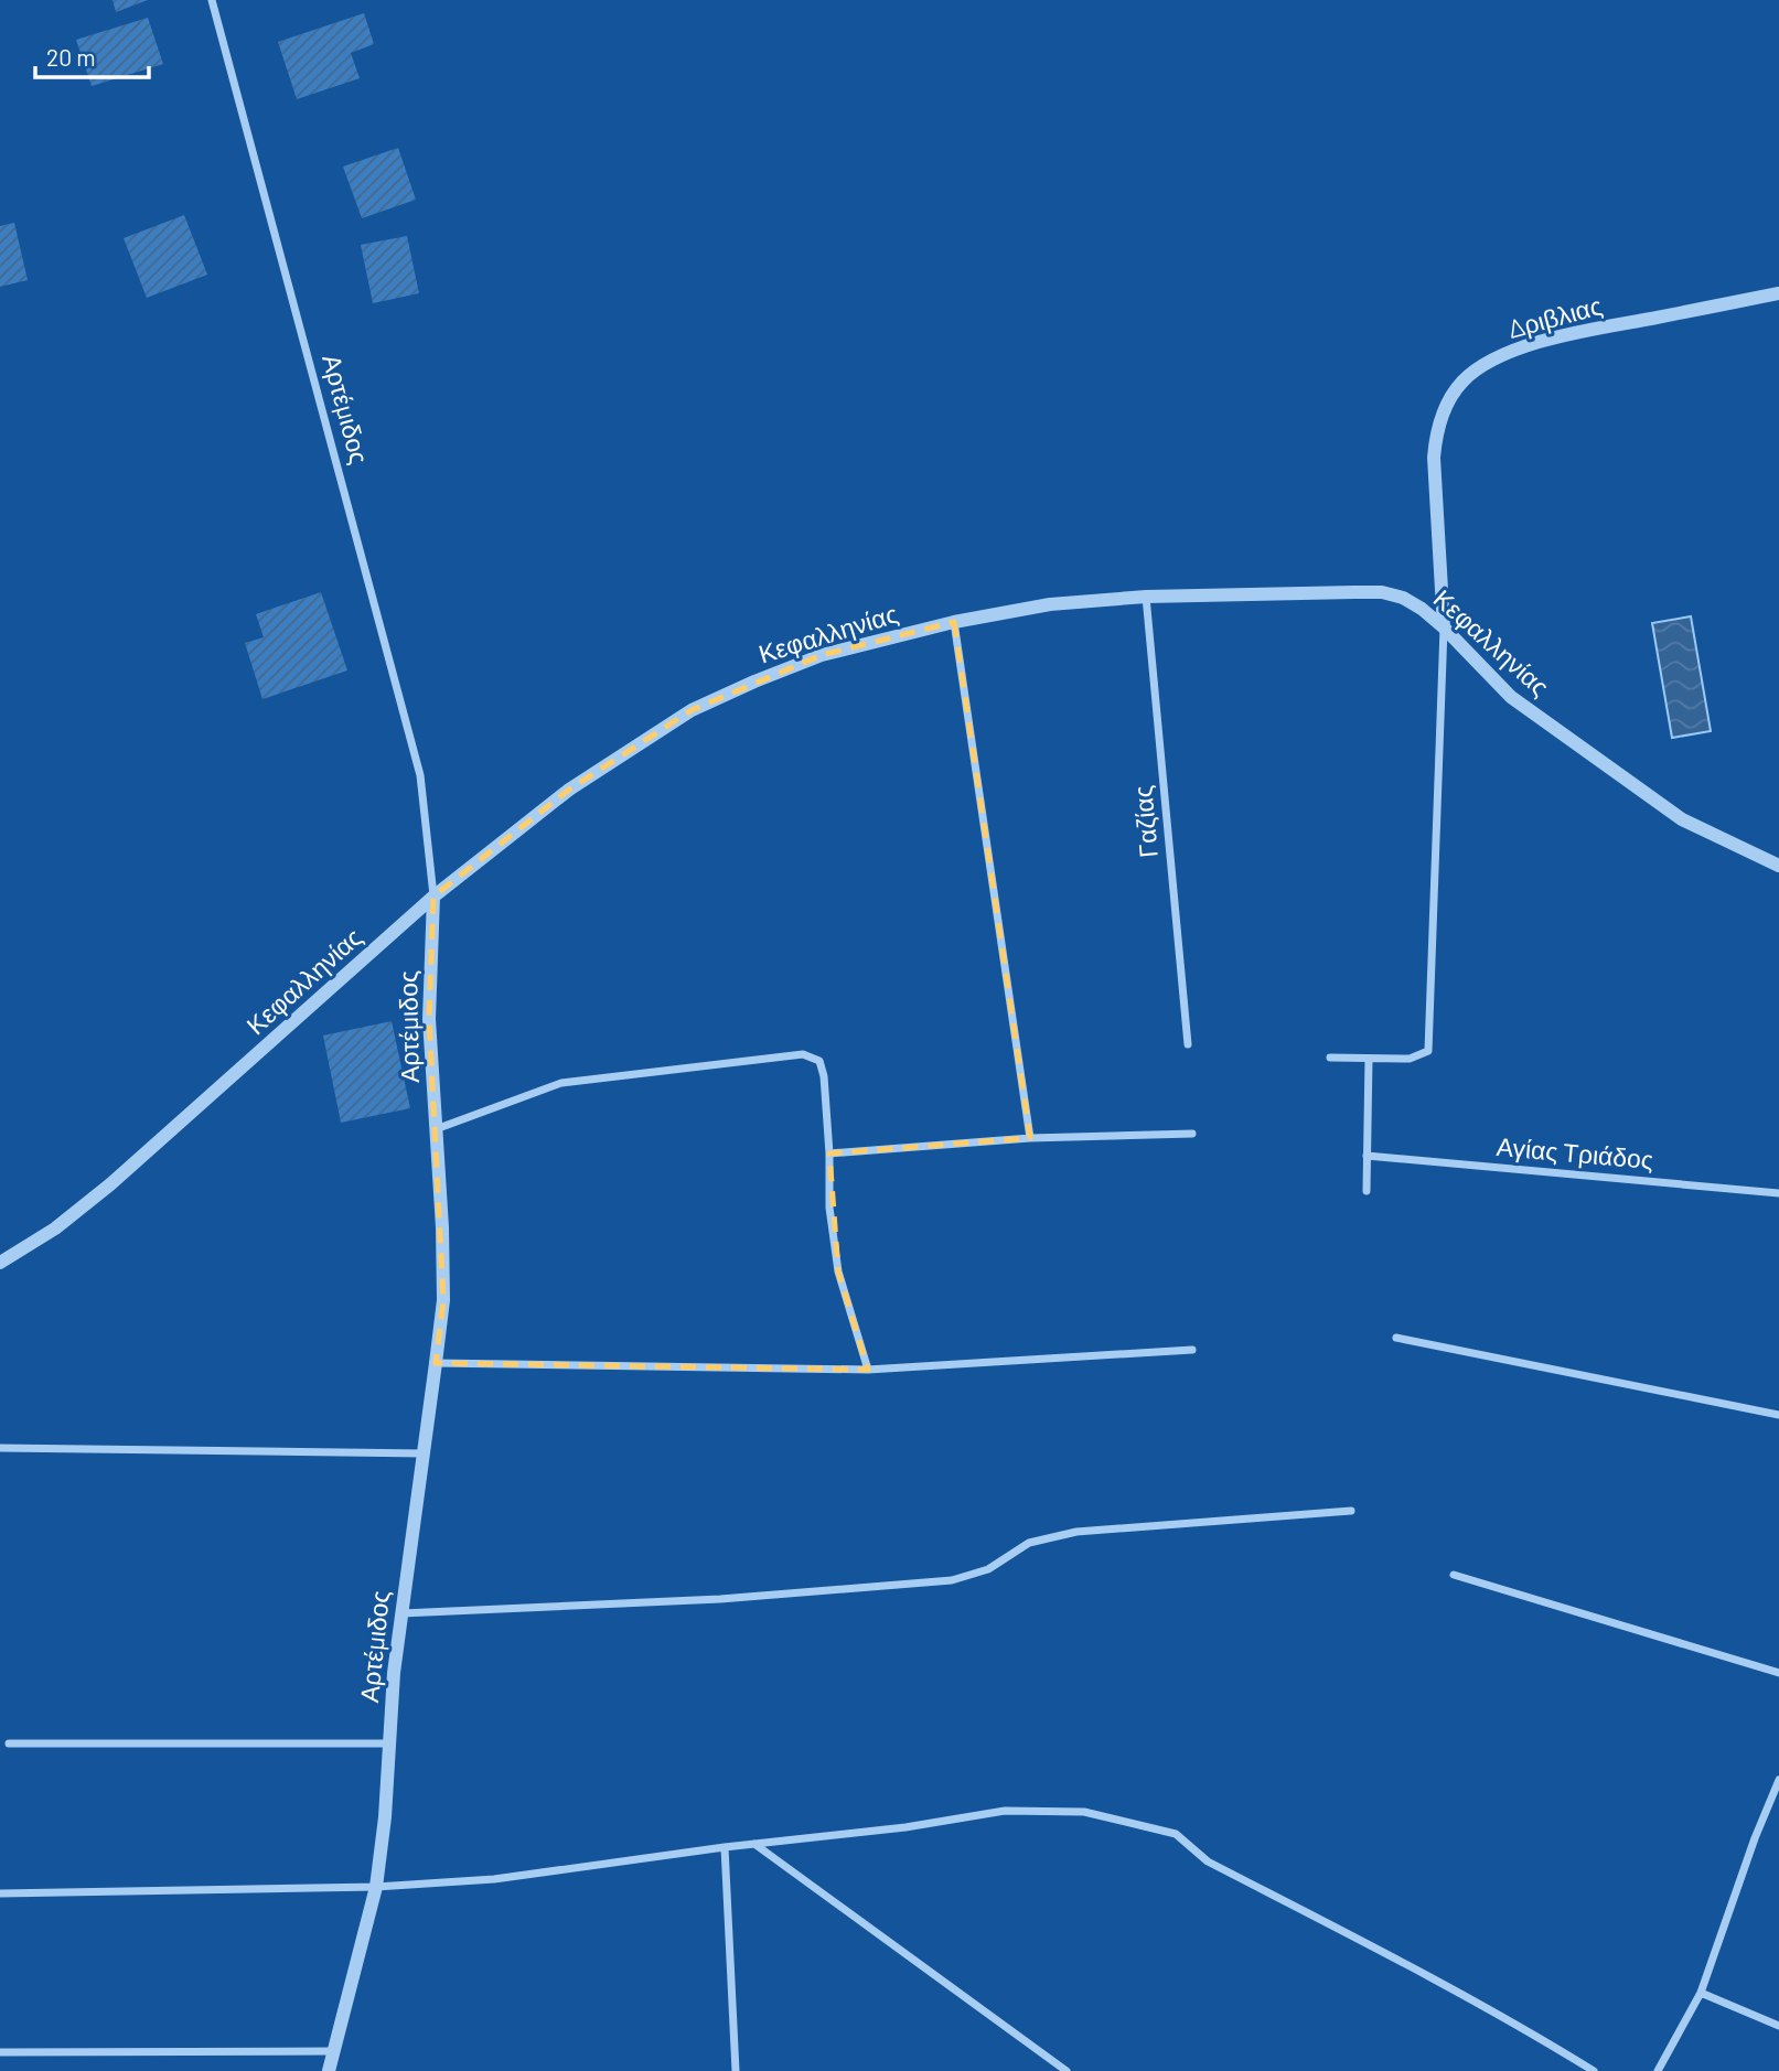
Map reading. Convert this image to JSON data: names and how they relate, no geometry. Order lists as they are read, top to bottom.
{
  "streets": {
    "street": [
      "Δριβλιας",
      "Αρτέμιδος",
      "Κεφαλληνίας",
      "Γαζίας",
      "Αγίας Τριάδος"
    ]
  },
  "crossings": [
    ["Δριβλιας", "Κεφαλληνίας"],
    ["Αρτέμιδος", "Κεφαλληνίας"],
    ["Κεφαλληνίας", "Γαζίας"]
  ],
  "scale_bar": "20 m"
}
